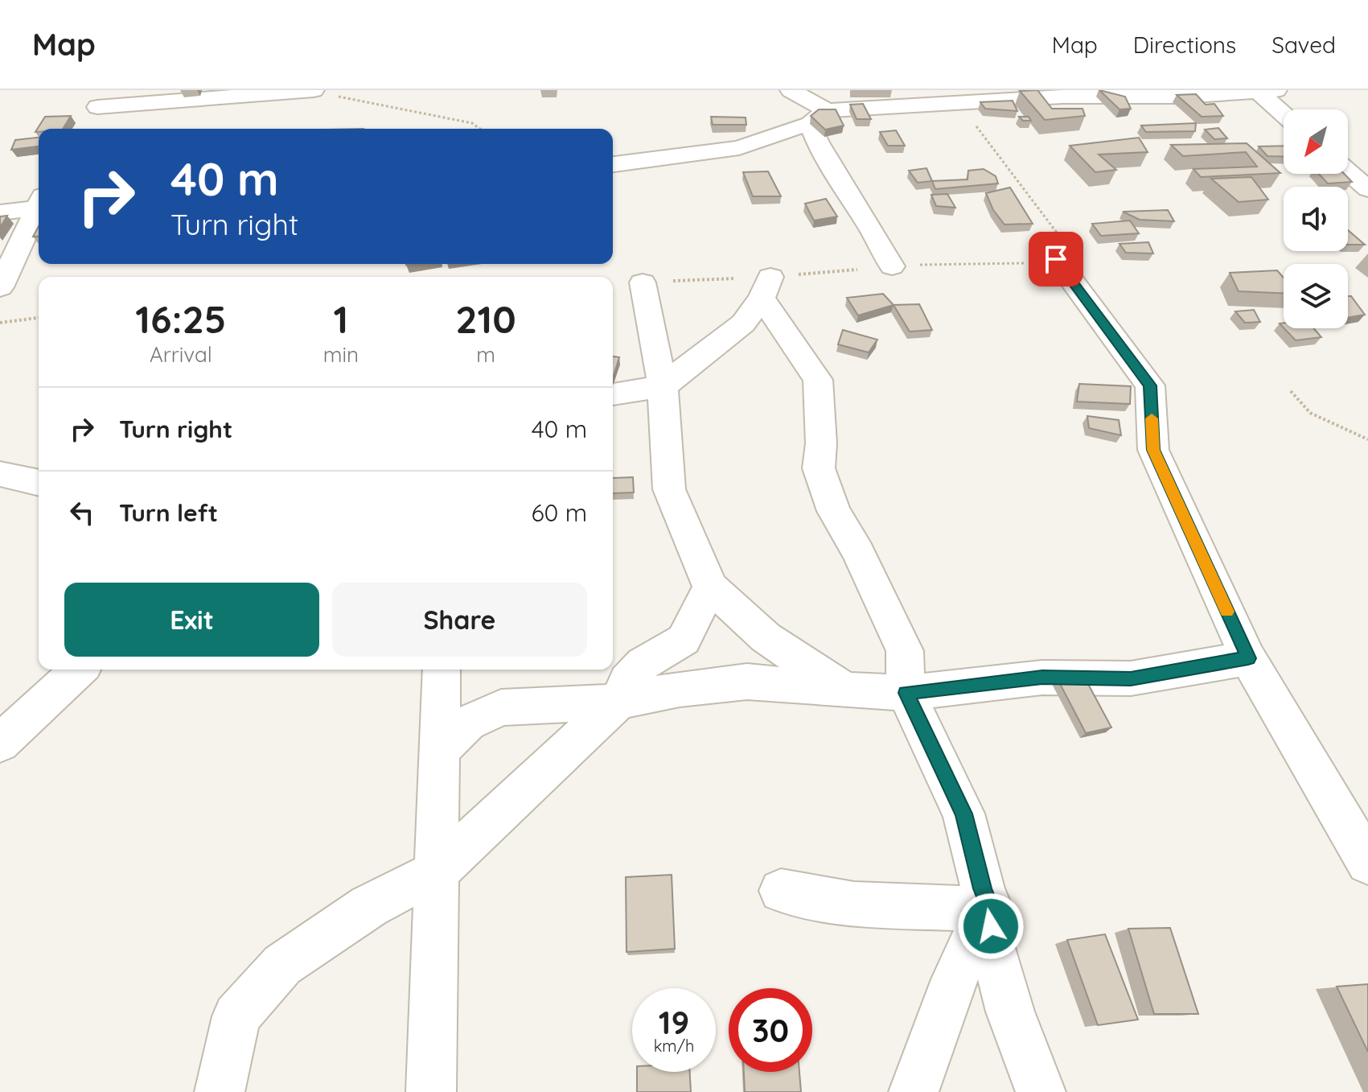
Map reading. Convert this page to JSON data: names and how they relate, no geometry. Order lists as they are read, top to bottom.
{
  "north": "bottom left",
  "page": {
    "header": "Map",
    "nav": ["Map", "Directions", "Saved"],
    "turn": ["40 m", "Turn right"],
    "eta": [
      "16:25",
      "Arrival",
      "1",
      "min",
      "210",
      "m"
    ],
    "list": [
      {
        "name": "Turn right",
        "value": "40 m"
      },
      {
        "name": "Turn left",
        "value": "60 m"
      }
    ],
    "buttons": ["Exit", "Share"],
    "speed": "19 km/h",
    "limit": "30"
  }
}
